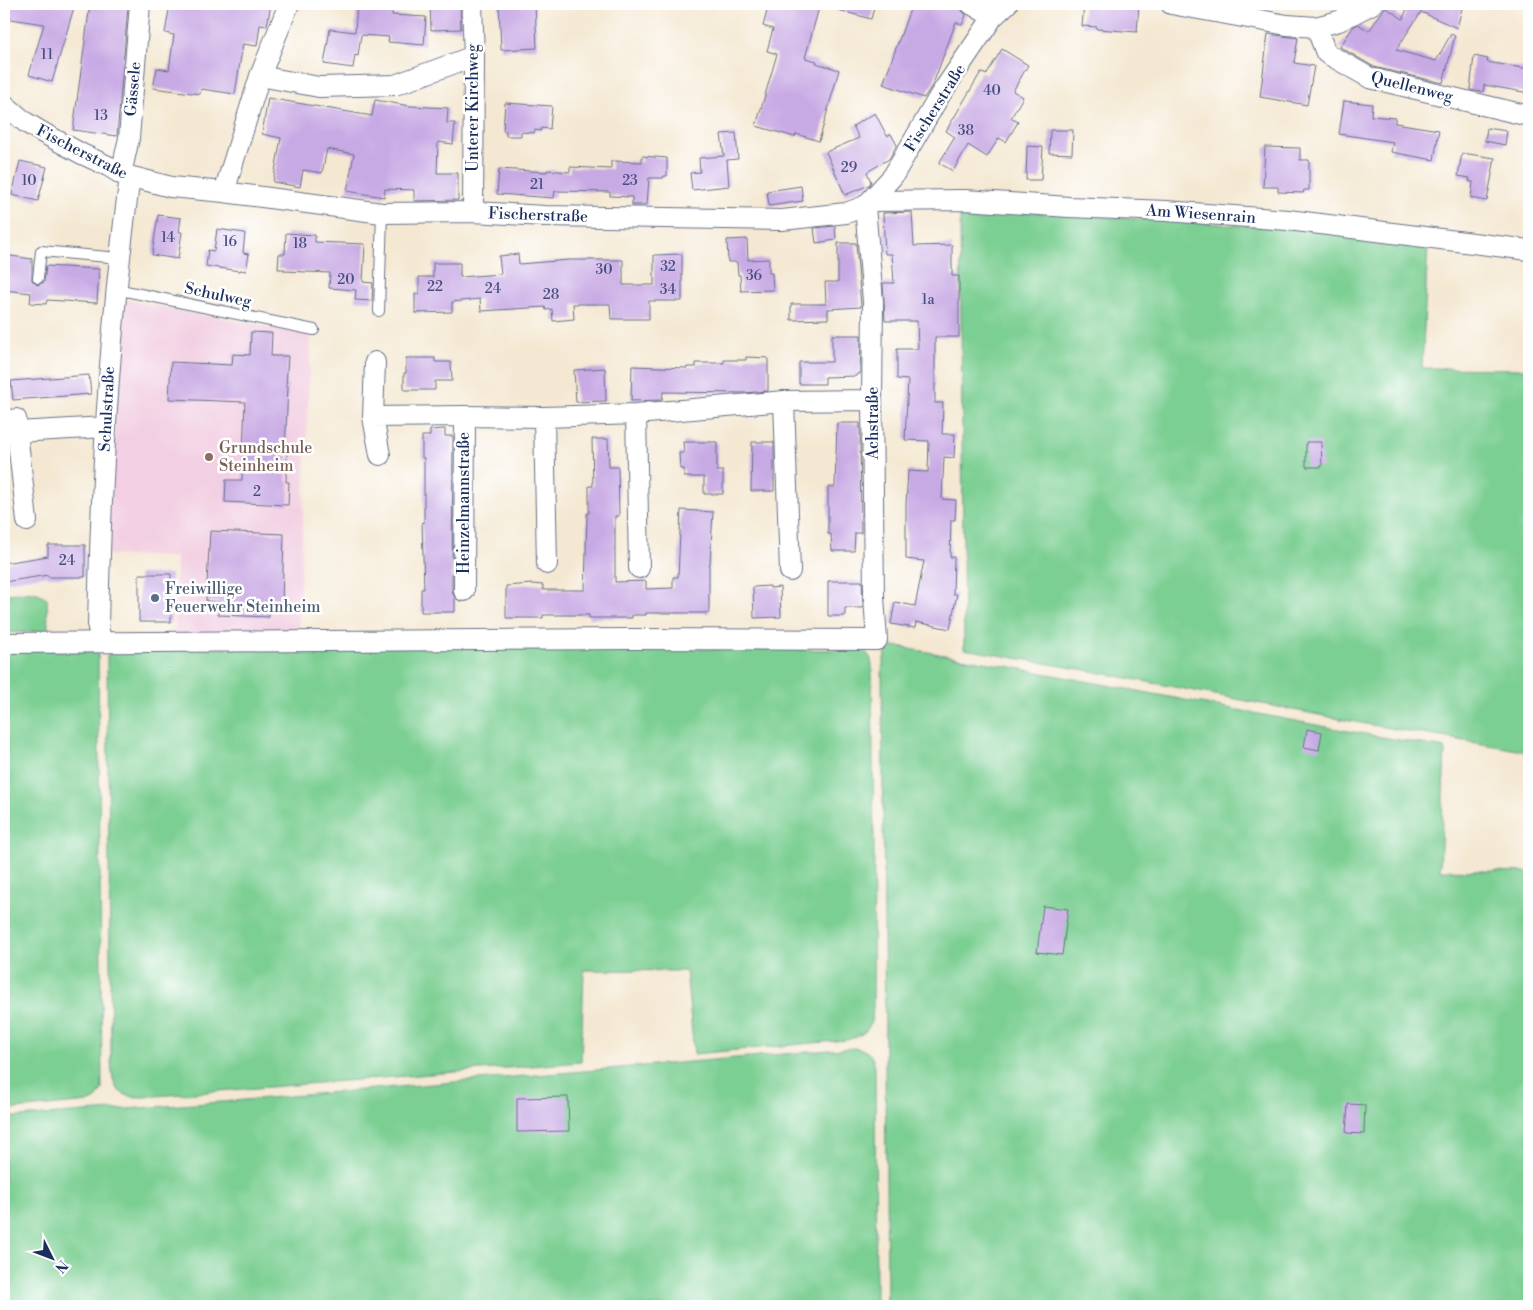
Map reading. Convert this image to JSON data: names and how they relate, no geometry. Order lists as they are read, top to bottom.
{
  "streets": {
    "street": [
      "Quellenweg",
      "Gässele",
      "Unterer Kirchweg",
      "Fischerstraße",
      "Am Wiesenrain",
      "Schulstraße",
      "Achstraße",
      "Heinzelmannstraße"
    ],
    "lane": ["Schulweg"]
  },
  "crossings": [
    ["Gässele", "Fischerstraße"],
    ["Gässele", "Schulstraße"],
    ["Unterer Kirchweg", "Fischerstraße"],
    ["Fischerstraße", "Am Wiesenrain"],
    ["Fischerstraße", "Schulstraße"],
    ["Fischerstraße", "Achstraße"],
    ["Am Wiesenrain", "Achstraße"],
    ["Schulweg", "Schulstraße"],
    ["Schulstraße", "Achstraße"],
    ["Achstraße", "Heinzelmannstraße"]
  ],
  "places": ["Grundschule Steinheim", "Freiwillige Feuerwehr Steinheim"],
  "house_numbers": [
    "11",
    "40",
    "13",
    "38",
    "29",
    "10",
    "23",
    "21",
    "14",
    "16",
    "18",
    "32",
    "30",
    "36",
    "20",
    "22",
    "24",
    "34",
    "28",
    "1a",
    "2",
    "24"
  ],
  "north": "bottom right"
}
